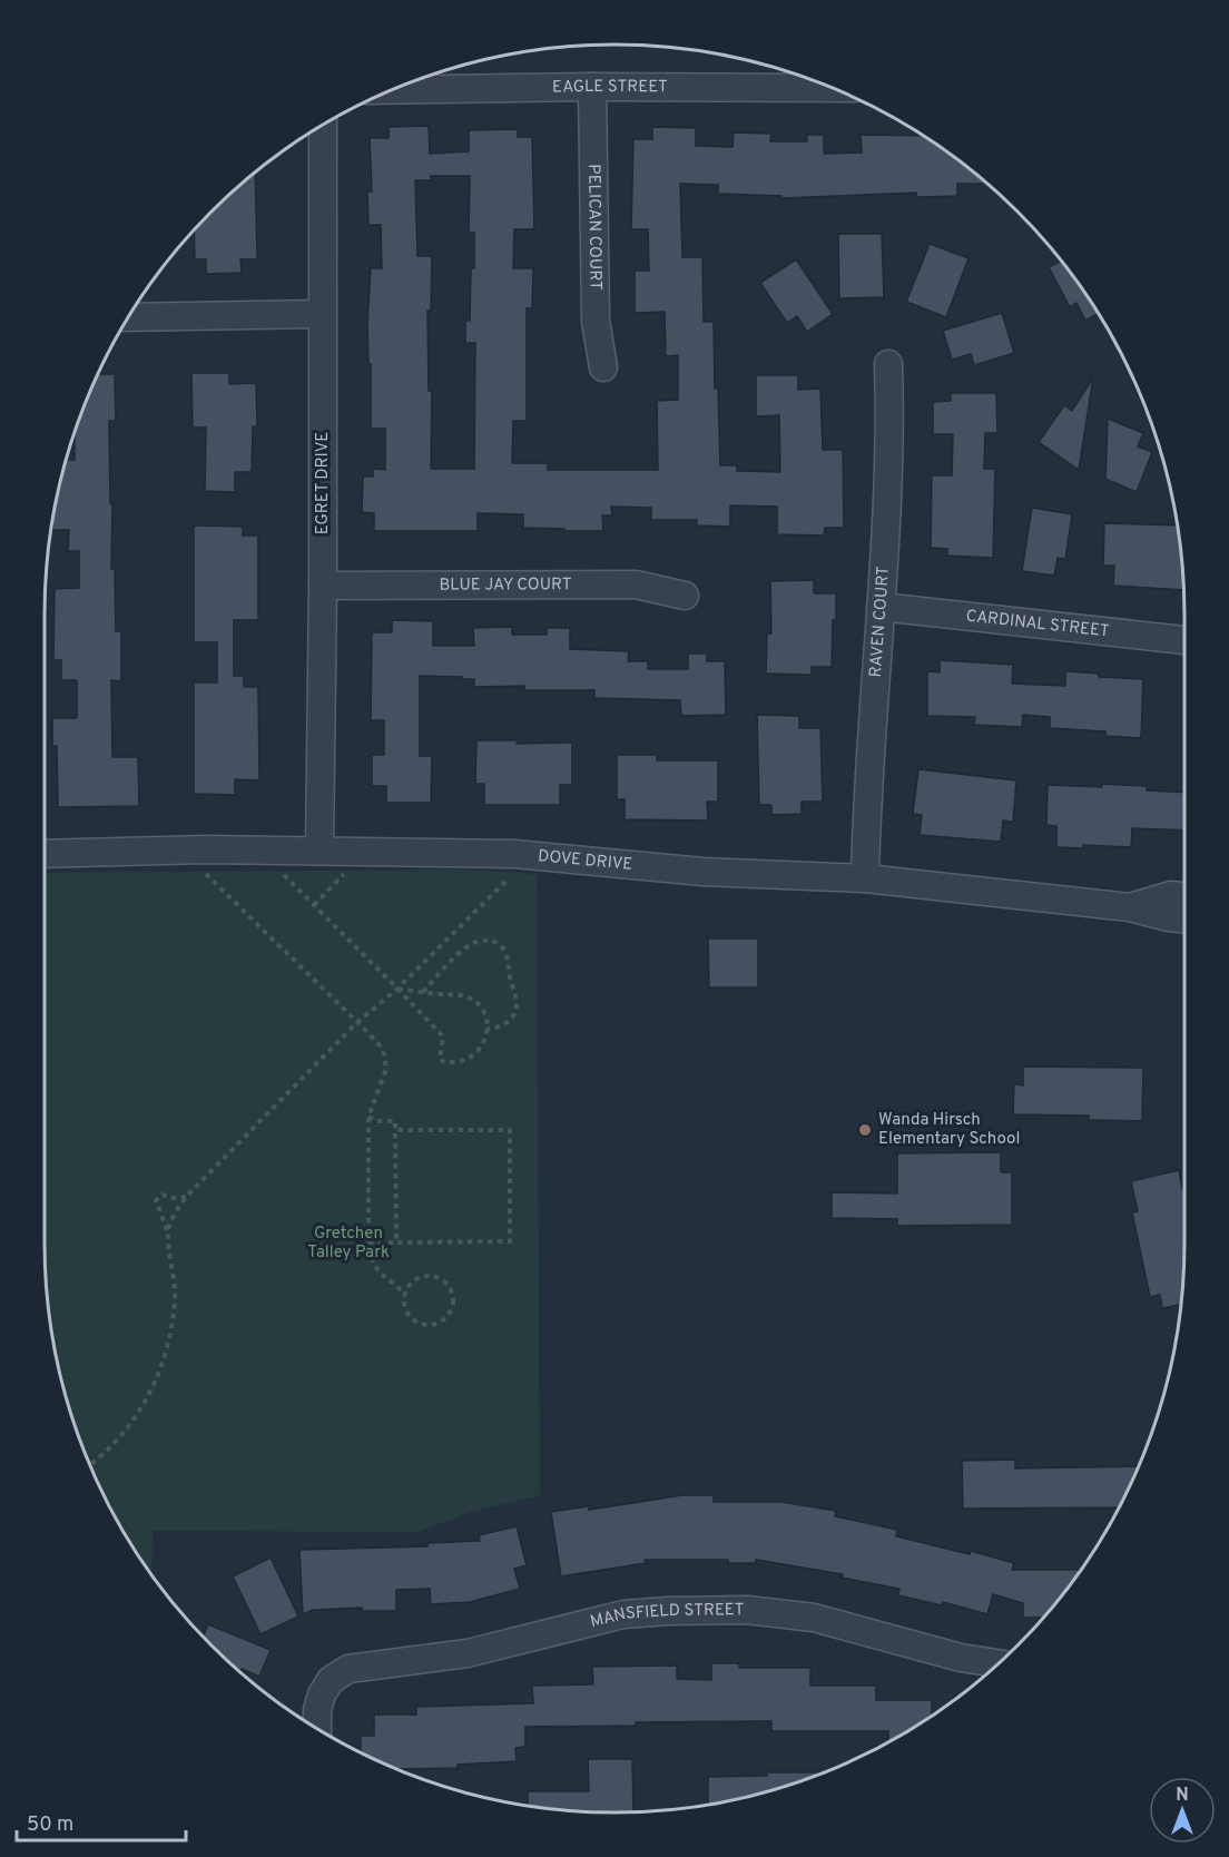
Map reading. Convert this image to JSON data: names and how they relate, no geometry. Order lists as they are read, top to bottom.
{
  "streets": {
    "street": [
      "EAGLE STREET",
      "PELICAN COURT",
      "EGRET DRIVE",
      "BLUE JAY COURT",
      "RAVEN COURT",
      "CARDINAL STREET",
      "DOVE DRIVE",
      "MANSFIELD STREET"
    ]
  },
  "crossings": [
    ["EAGLE STREET", "PELICAN COURT"],
    ["EGRET DRIVE", "BLUE JAY COURT"],
    ["EGRET DRIVE", "DOVE DRIVE"],
    ["RAVEN COURT", "CARDINAL STREET"],
    ["RAVEN COURT", "DOVE DRIVE"]
  ],
  "parks": ["Gretchen Talley Park"],
  "places": ["Wanda Hirsch Elementary School"],
  "scale_bar": "50 m",
  "north": "top"
}
